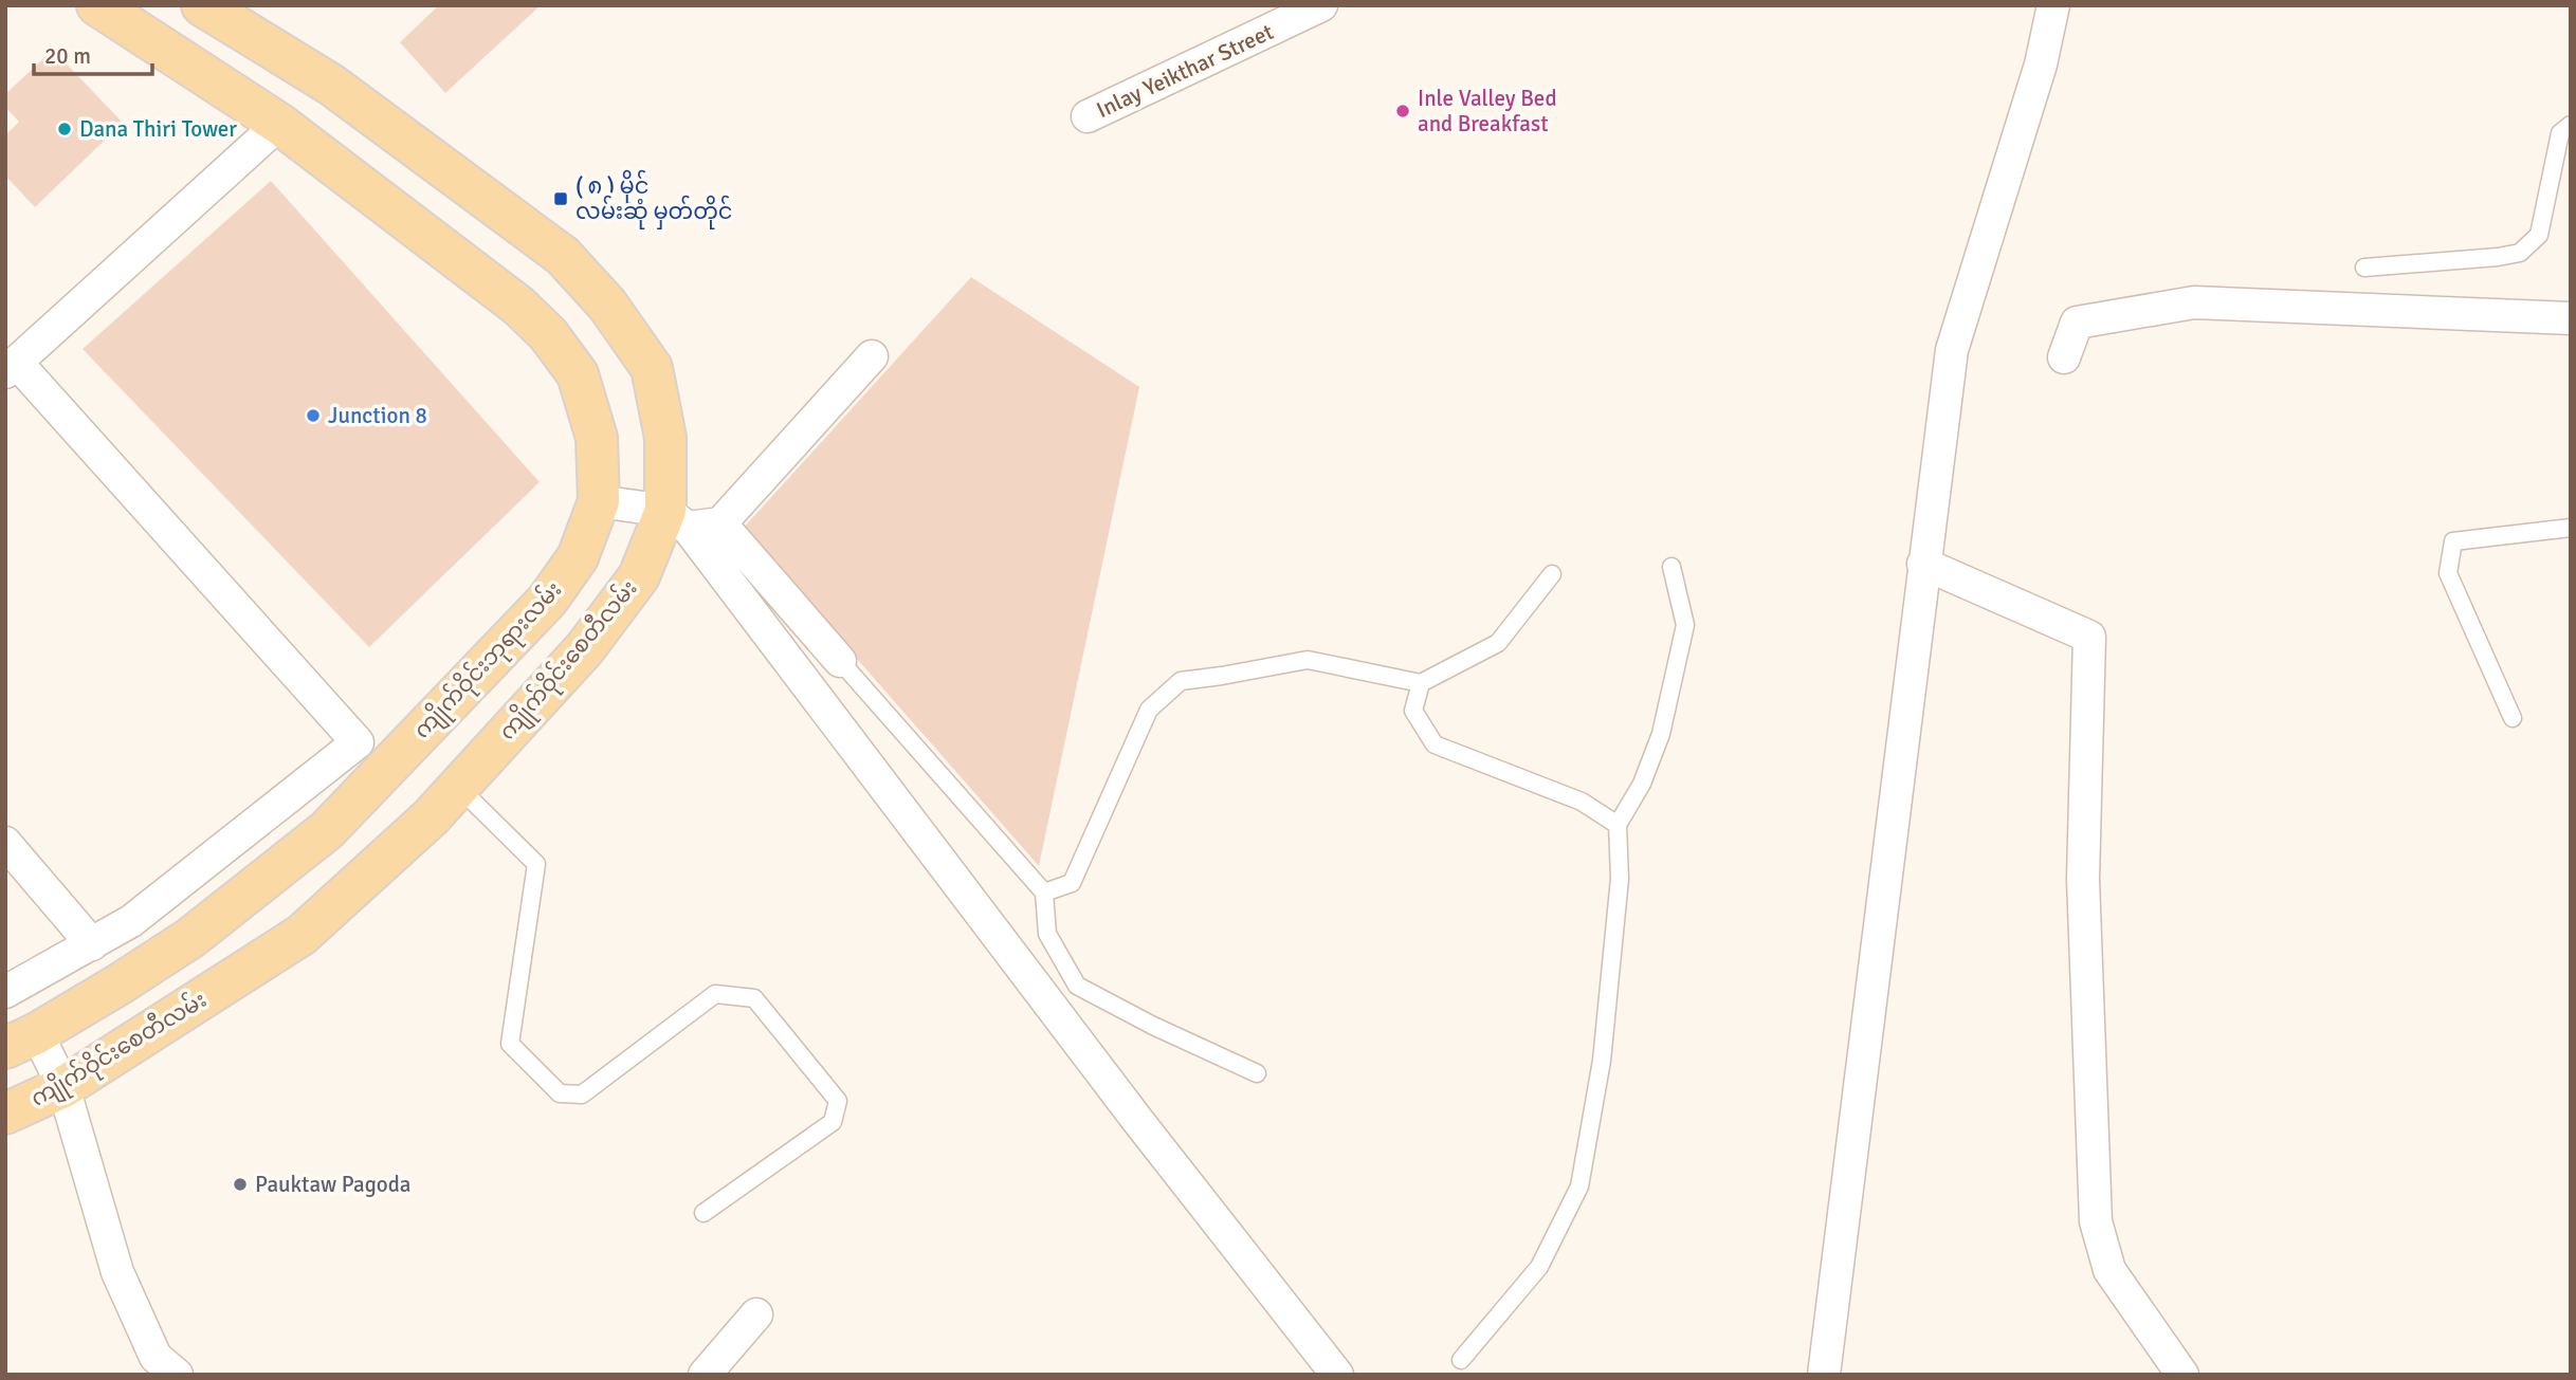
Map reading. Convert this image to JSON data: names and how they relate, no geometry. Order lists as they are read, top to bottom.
{
  "streets": {
    "main road": ["ကျိုက်ဝိုင်းဘုရားလမ်း", "ကျိုက်ဝိုင်းစေတီလမ်း"],
    "street": ["Inlay Yeikthar Street"]
  },
  "places": {
    "other": [
      "Inle Valley Bed and Breakfast",
      "Dana Thiri Tower",
      "Junction 8",
      "Pauktaw Pagoda"
    ],
    "transit": ["( ၈ ) မိုင် လမ်းဆုံ မှတ်တိုင်"]
  },
  "scale_bar": "20 m"
}
